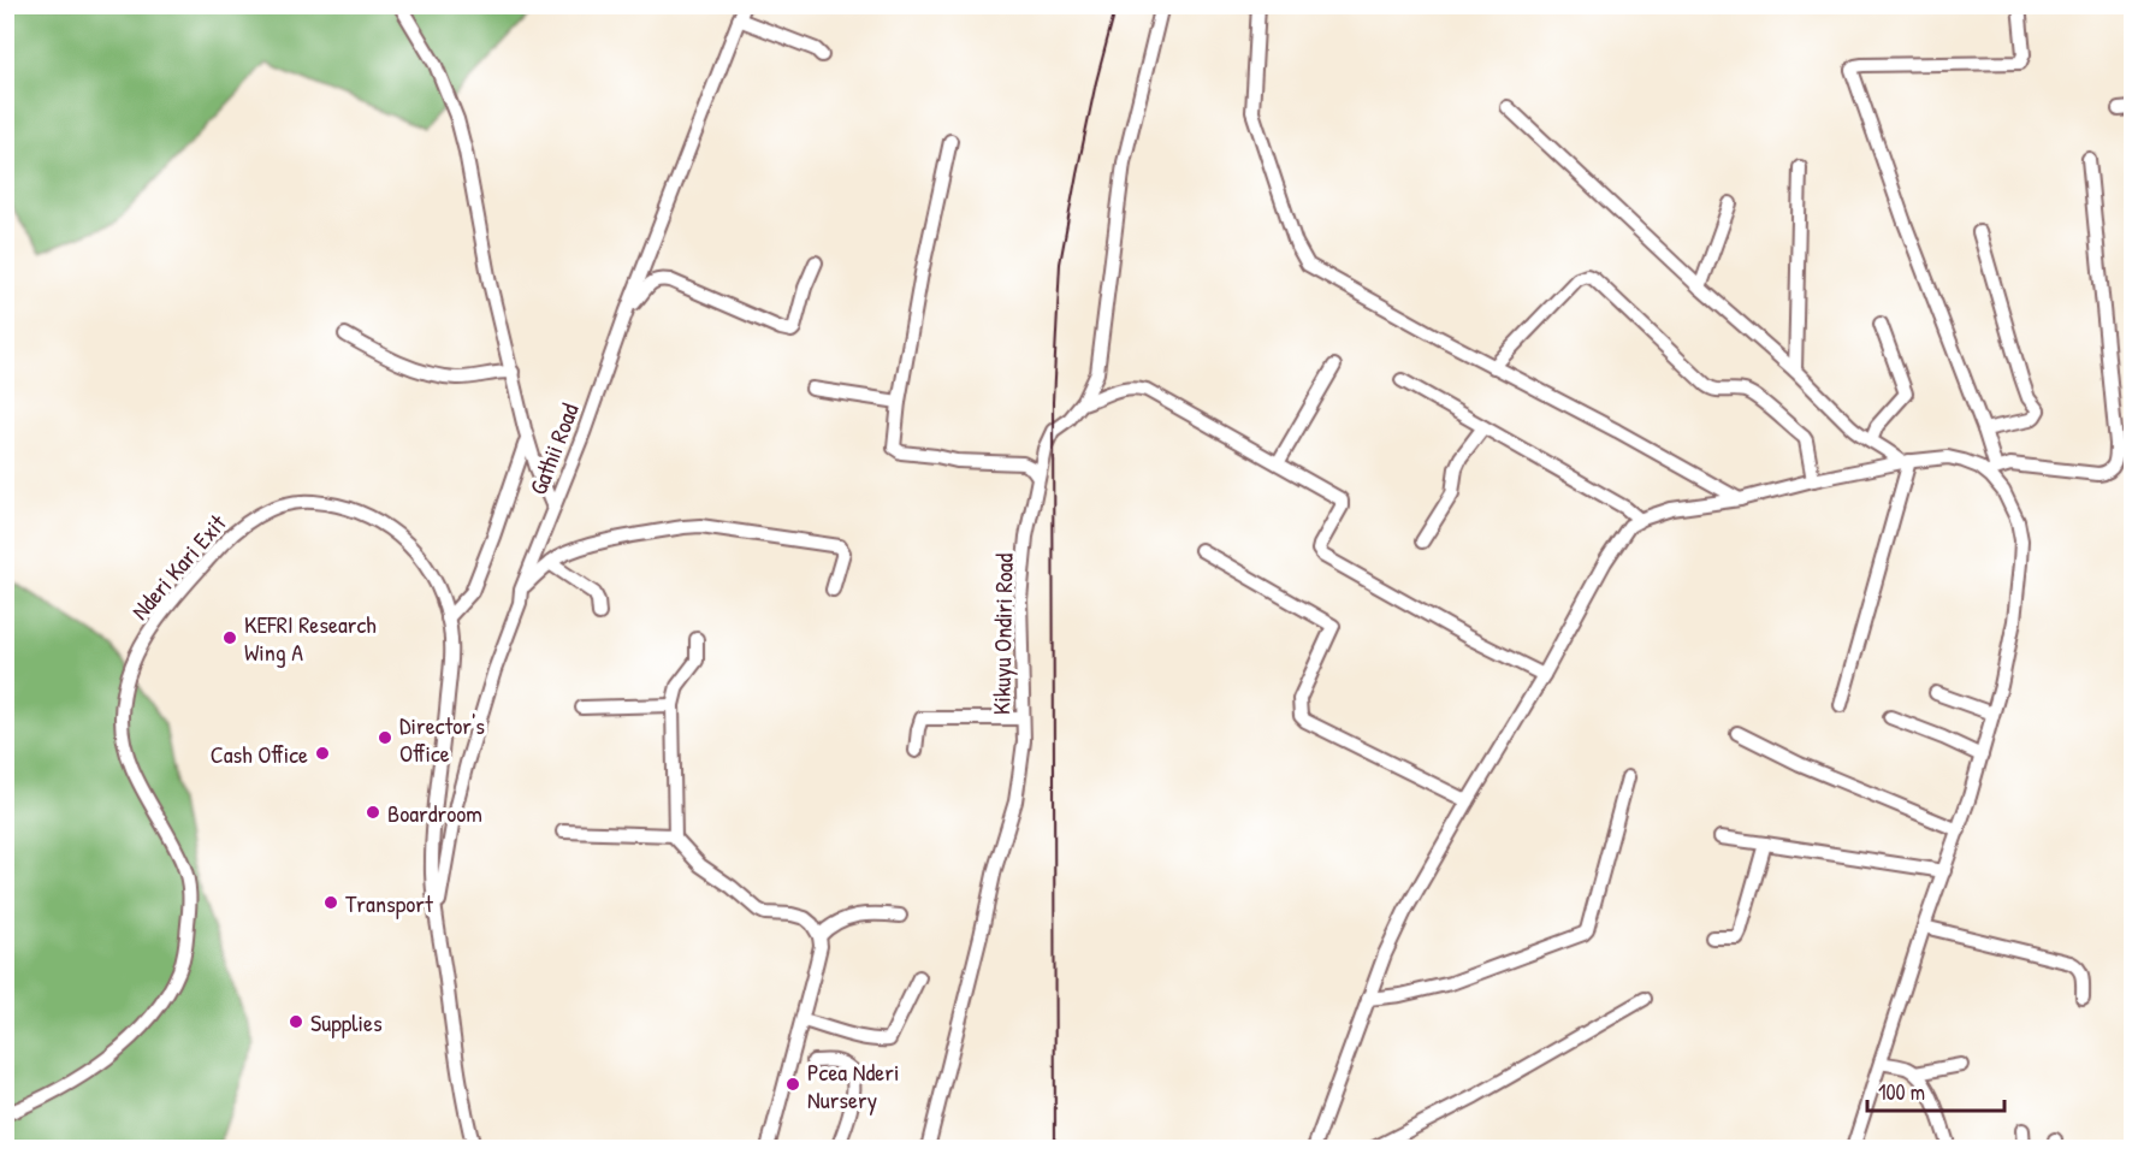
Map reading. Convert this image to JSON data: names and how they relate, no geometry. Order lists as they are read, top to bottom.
{
  "streets": {
    "street": ["Gathii Road", "Nderi Kari Exit", "Kikuyu Ondiri Road"]
  },
  "crossings": [
    ["Gathii Road", "Nderi Kari Exit"]
  ],
  "places": [
    "KEFRI Research Wing A",
    "Director's Office",
    "Cash Office",
    "Boardroom",
    "Transport",
    "Supplies",
    "Pcea Nderi Nursery"
  ],
  "scale_bar": "100 m"
}
